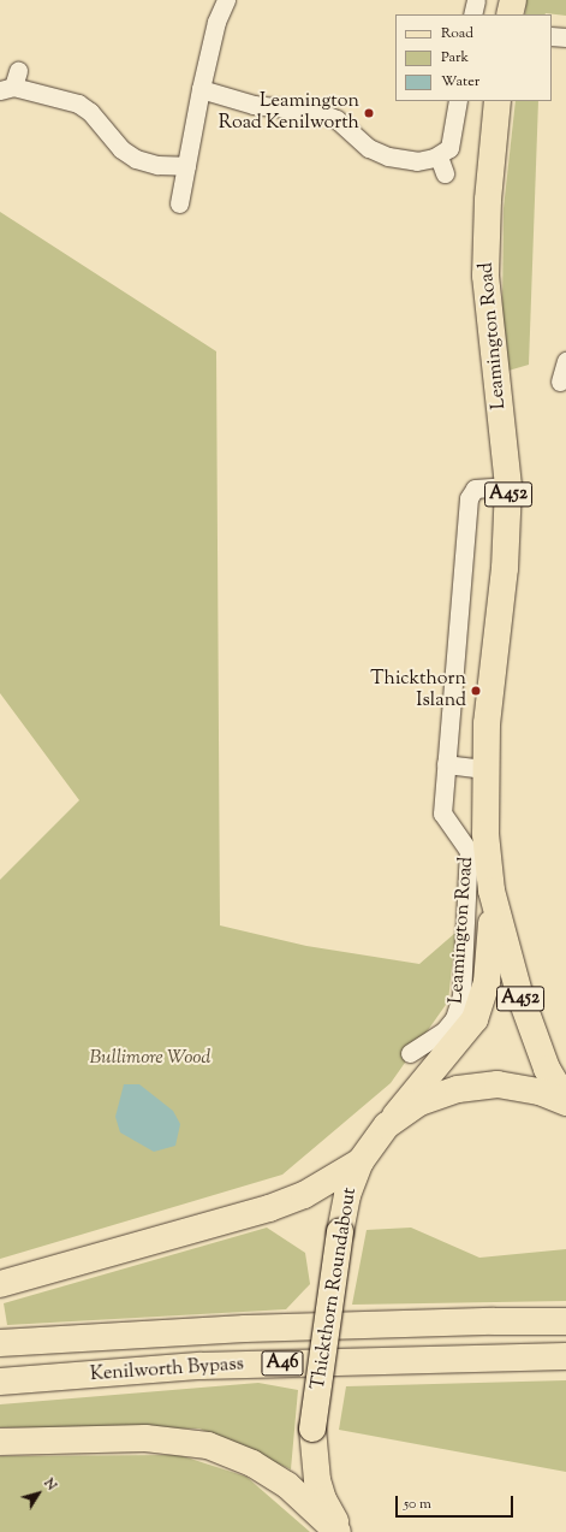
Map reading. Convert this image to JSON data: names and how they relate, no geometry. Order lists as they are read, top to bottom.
{
  "streets": {
    "main road": [
      "Leamington Road",
      "A452",
      "Thickthorn Roundabout",
      "A46",
      "Kenilworth Bypass"
    ]
  },
  "crossings": [
    ["Leamington Road", "Thickthorn Roundabout"]
  ],
  "parks": ["Bullimore Wood"],
  "places": ["Leamington Road Kenilworth", "Thickthorn Island"],
  "legend": ["Road", "Park", "Water"],
  "scale_bar": "50 m",
  "north": "top right"
}
